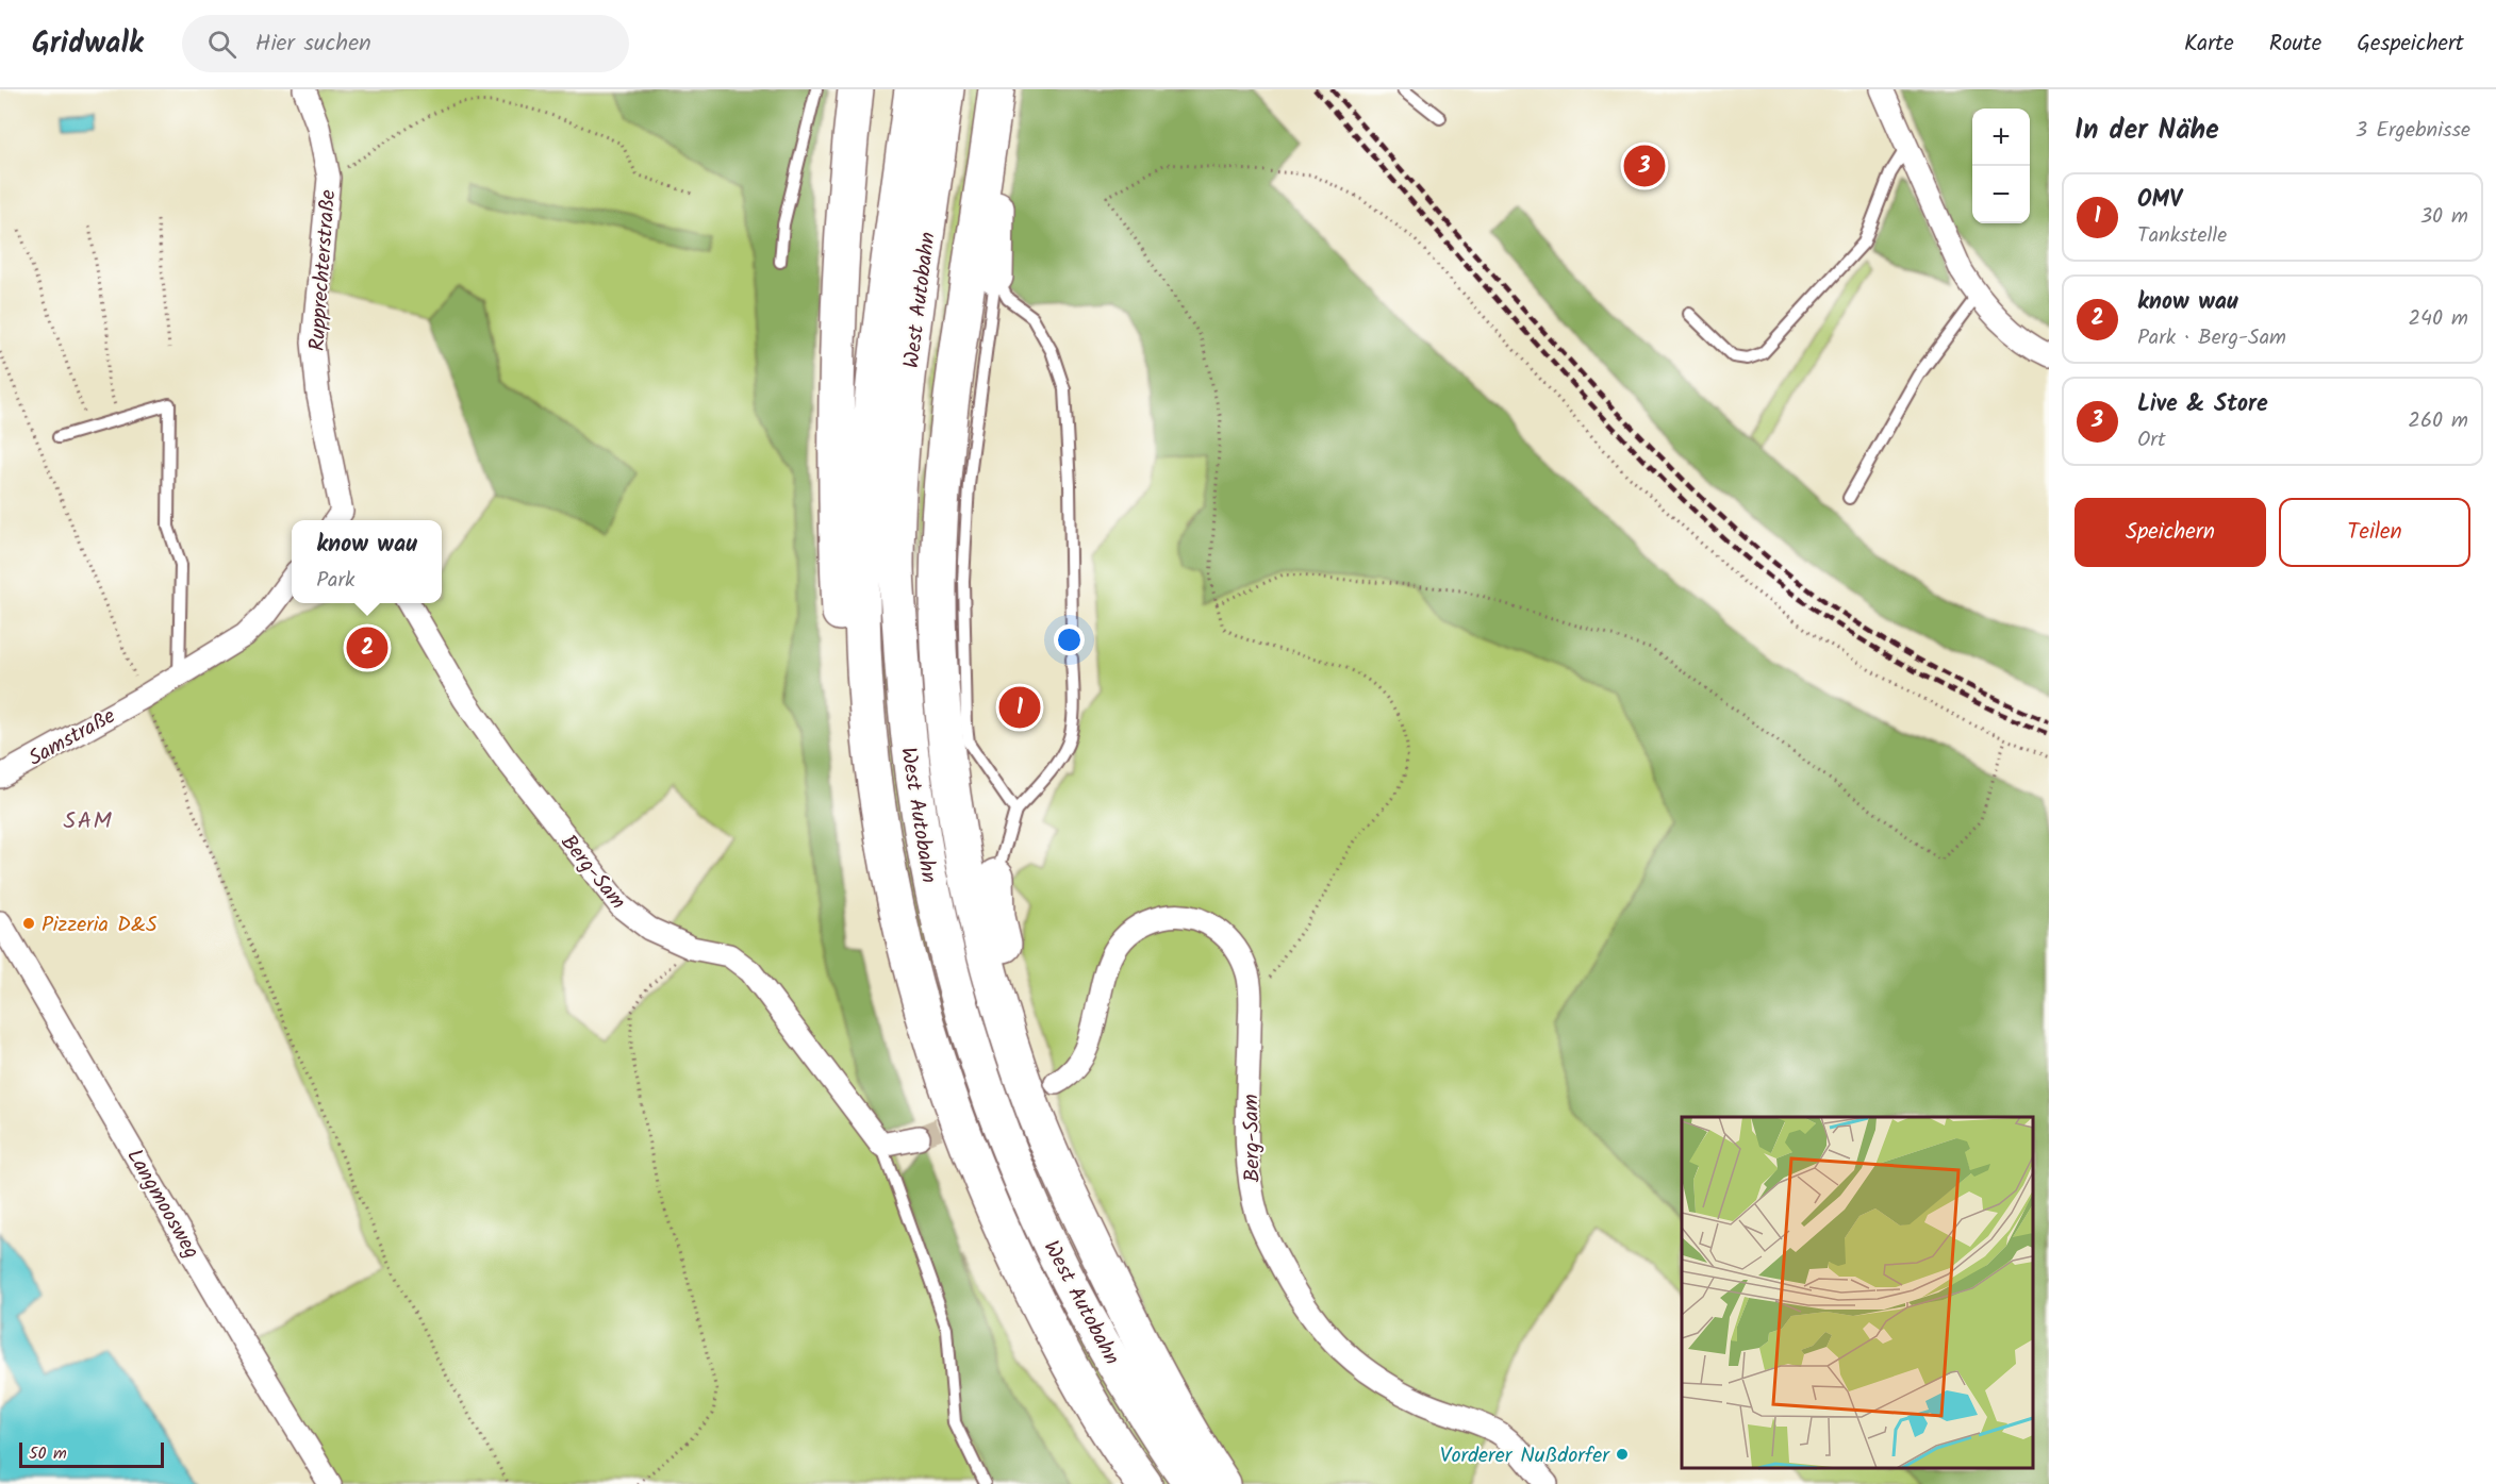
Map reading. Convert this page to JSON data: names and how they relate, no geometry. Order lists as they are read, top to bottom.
{
  "streets": {
    "highway": ["West Autobahn"],
    "street": [
      "Rupprechterstraße",
      "Samstraße",
      "Berg-Sam",
      "Langmoosweg"
    ]
  },
  "districts": ["SAM"],
  "places": ["Pizzeria D&S", "Vorderer Nußdorfer"],
  "scale_bar": "50 m",
  "page": {
    "header": "Gridwalk",
    "search": "Hier suchen",
    "nav": ["Karte", "Route", "Gespeichert"],
    "heading": ["In der Nähe", "3 Ergebnisse"],
    "map_buttons": ["+", "−"],
    "pins": ["3", "2", "1"],
    "list": [
      {
        "mark": "1",
        "name": "OMV",
        "note": "Tankstelle",
        "value": "30 m"
      },
      {
        "mark": "2",
        "name": "know wau",
        "note": "Park · Berg-Sam",
        "value": "240 m"
      },
      {
        "mark": "3",
        "name": "Live & Store",
        "note": "Ort",
        "value": "260 m"
      }
    ],
    "buttons": ["Speichern", "Teilen"],
    "popup": ["know wau", "Park"],
    "scale": "50 m"
  }
}
